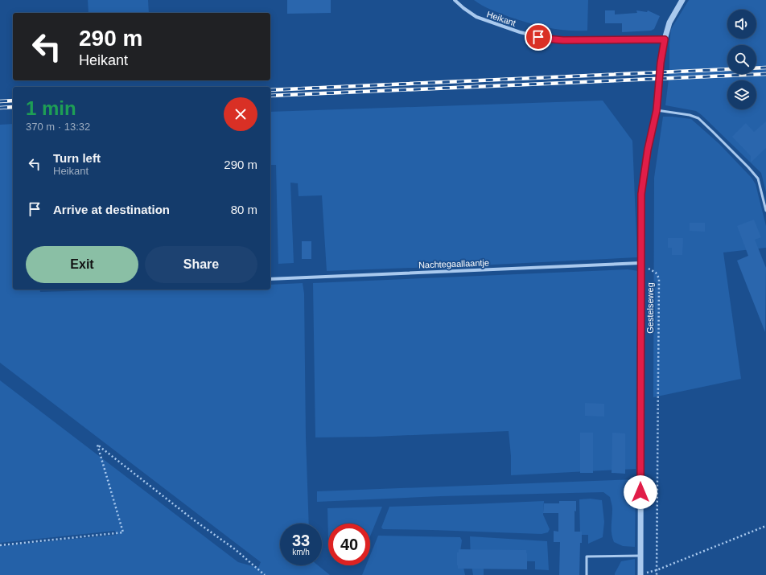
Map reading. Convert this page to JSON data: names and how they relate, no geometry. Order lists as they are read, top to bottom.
{
  "streets": {
    "street": ["Heikant", "Nachtegaallaantje", "Gestelseweg"]
  },
  "crossings": [
    ["Heikant", "Gestelseweg"],
    ["Nachtegaallaantje", "Gestelseweg"]
  ],
  "page": {
    "turn": ["290 m", "Heikant"],
    "heading": ["1 min", "370 m · 13:32"],
    "list": [
      {
        "name": "Turn left",
        "note": "Heikant",
        "value": "290 m"
      },
      {
        "name": "Arrive at destination",
        "value": "80 m"
      }
    ],
    "buttons": ["Exit", "Share"],
    "speed": "33 km/h",
    "limit": "40"
  }
}
